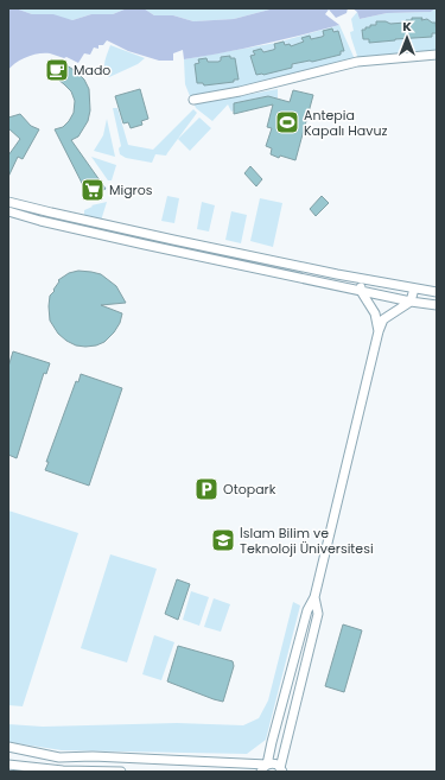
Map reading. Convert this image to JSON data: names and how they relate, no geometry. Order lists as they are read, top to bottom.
{
  "places": {
    "cafe": ["Mado"],
    "sports": ["Antepia Kapalı Havuz"],
    "supermarket": ["Migros"],
    "parking": ["Otopark"],
    "school or university": ["İslam Bilim ve Teknoloji Üniversitesi"]
  },
  "north": "top"
}
